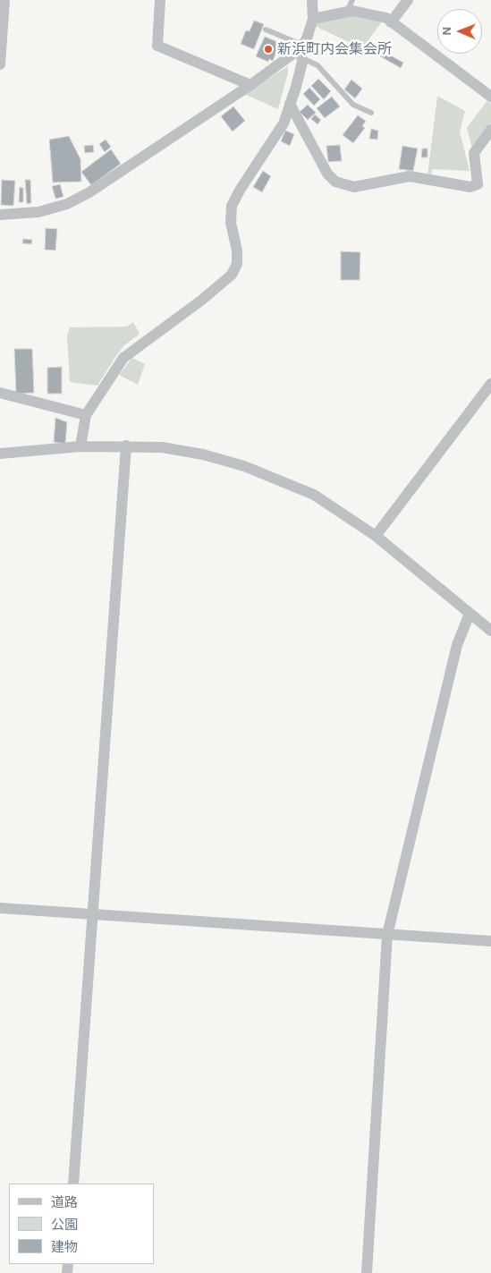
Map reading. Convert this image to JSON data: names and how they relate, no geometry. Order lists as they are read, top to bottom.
{
  "places": ["新浜町内会集会所"],
  "legend": ["道路", "公園", "建物"],
  "north": "left"
}
